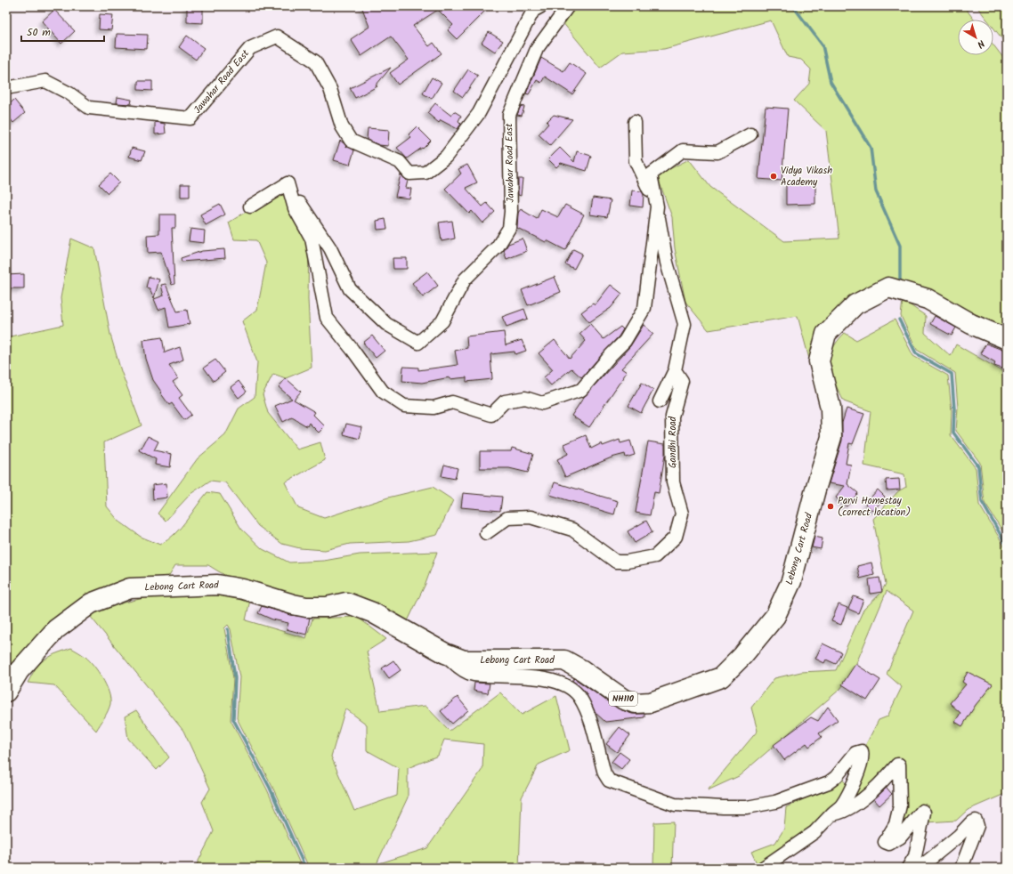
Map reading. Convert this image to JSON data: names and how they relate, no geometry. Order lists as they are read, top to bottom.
{
  "streets": {
    "highway": ["Lebong Cart Road", "NH110"],
    "street": ["Jawahar Road East", "Gandhi Road"]
  },
  "places": ["Vidya Vikash Academy", "Parvi Homestay (correct location)"],
  "scale_bar": "50 m",
  "north": "bottom right"
}
